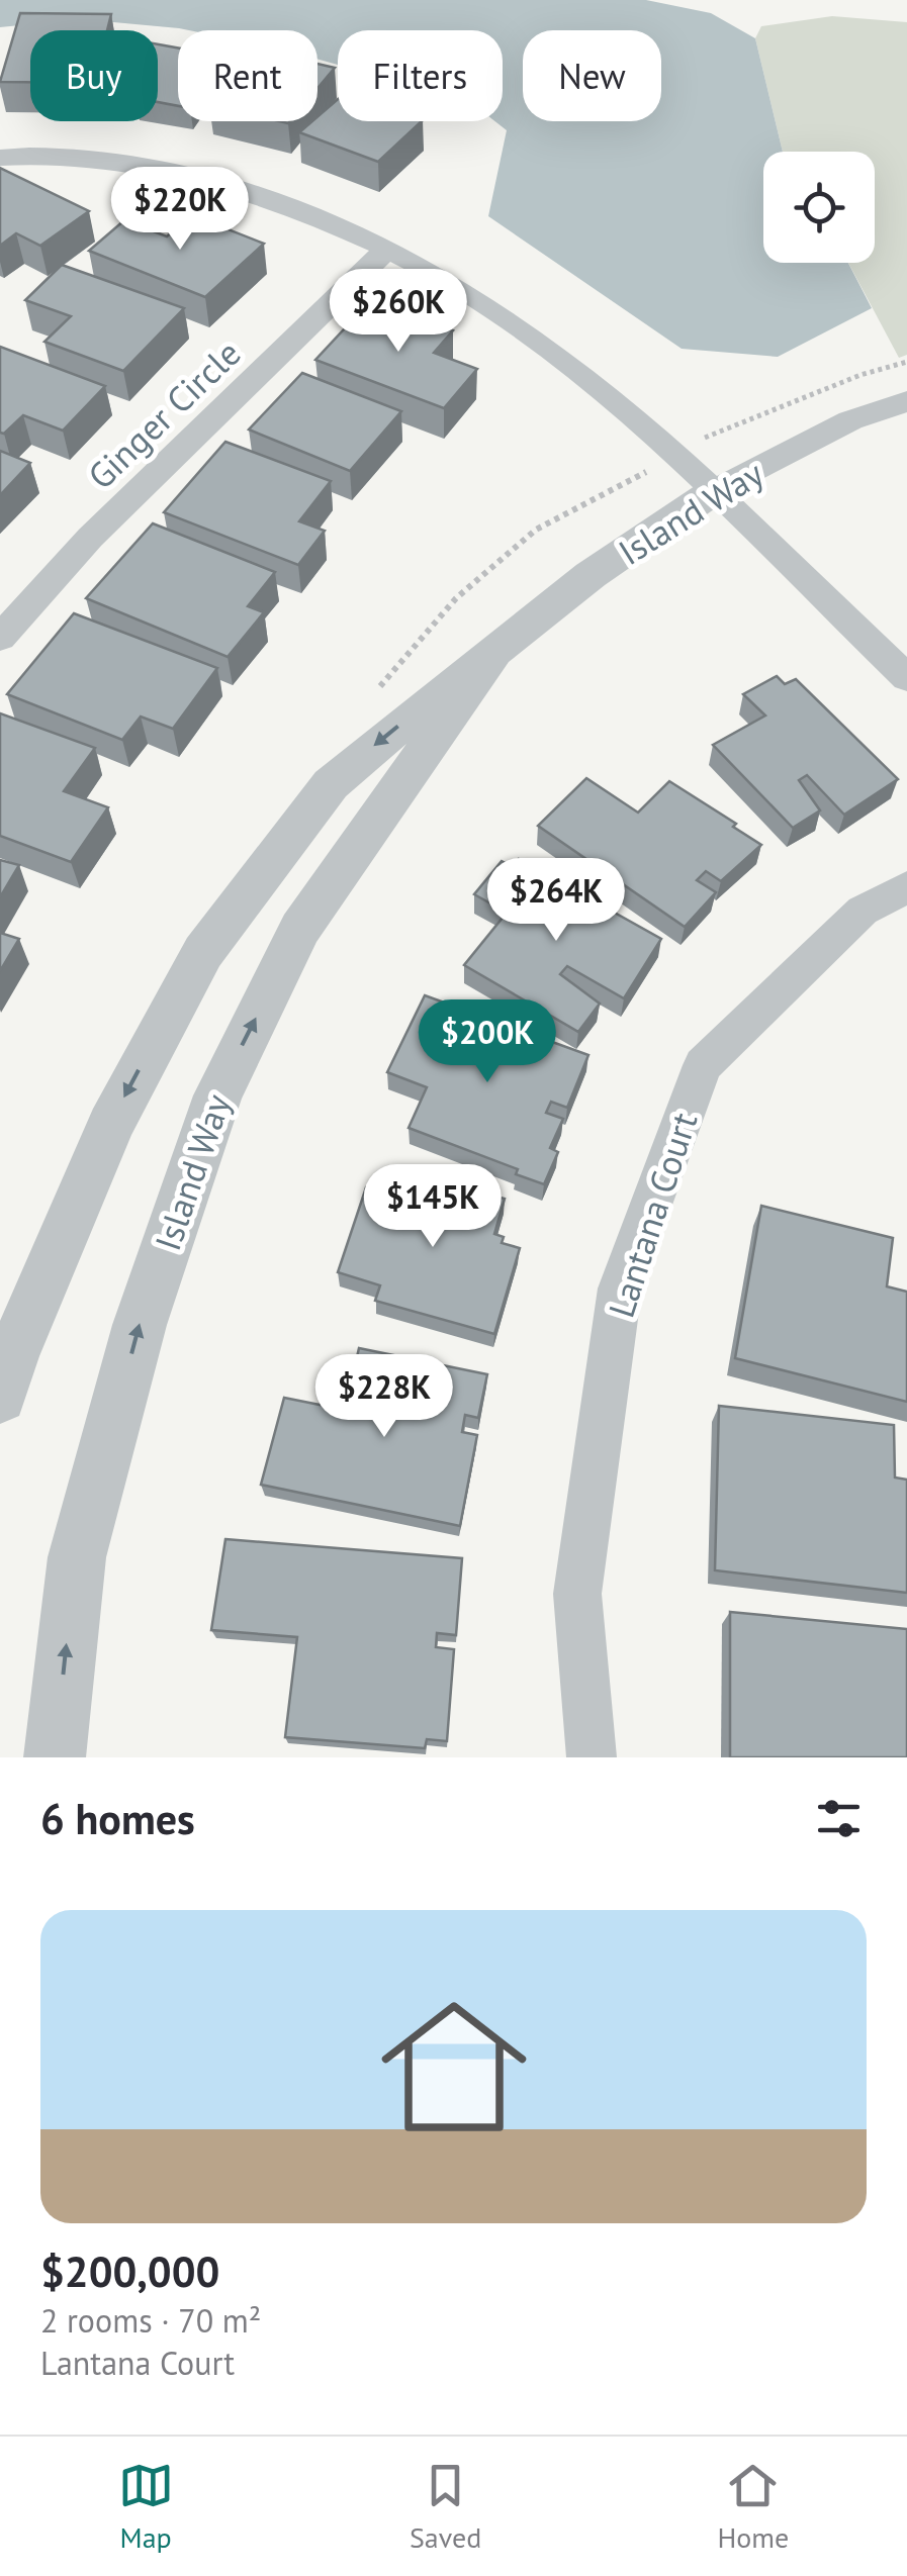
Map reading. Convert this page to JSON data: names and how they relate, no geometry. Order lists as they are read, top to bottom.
{
  "streets": {
    "street": ["Ginger Circle", "Island Way", "Lantana Court"]
  },
  "page": {
    "chip": [
      "Buy",
      "Rent",
      "Filters",
      "New"
    ],
    "price": [
      "$220K",
      "$260K",
      "$264K",
      "$200K",
      "$145K",
      "$228K"
    ],
    "heading": "6 homes",
    "list": [
      {
        "name": "$200,000",
        "note": "2 rooms · 70 m² · Lantana Court"
      }
    ],
    "tabs": ["Map", "Saved", "Home"]
  }
}
